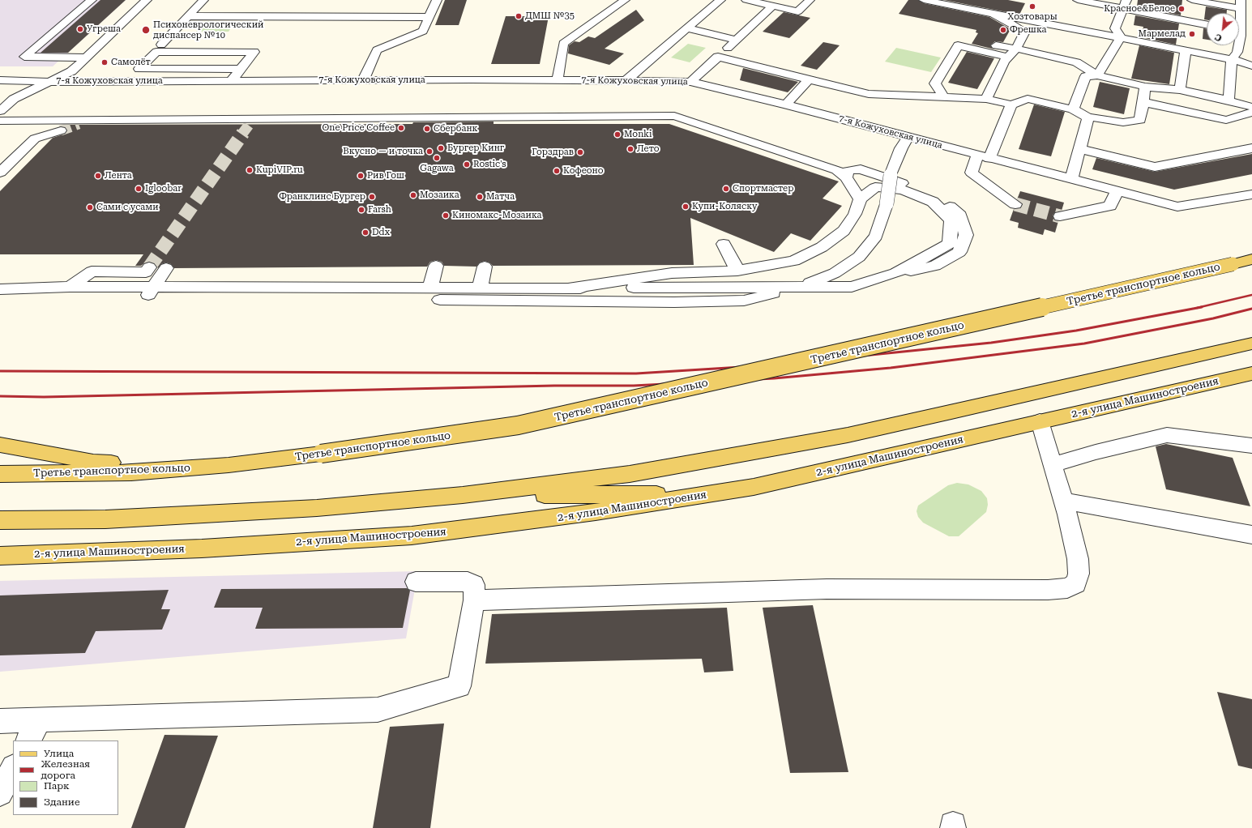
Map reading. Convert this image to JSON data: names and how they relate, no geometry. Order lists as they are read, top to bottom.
{
  "streets": {
    "main road": ["Третье транспортное кольцо", "2-я улица Машиностроения"],
    "street": ["7-я Кожуховская улица"]
  },
  "places": [
    "Хозтовары",
    "Красное&Белое",
    "ДМШ №35",
    "Угреша",
    "Психоневрологический диспансер №10",
    "Фрешка",
    "Мармелад",
    "Самолёт",
    "One Price Coffee",
    "Сбербанк",
    "Monki",
    "Бургер Кинг",
    "Лето",
    "Вкусно — и точка",
    "Горздрав",
    "Gagawa",
    "Rostic's",
    "KupiVIP.ru",
    "Кофеоно",
    "Лента",
    "Рив Гош",
    "Igloobar",
    "Спортмастер",
    "Мозаика",
    "Франклинс Бургер",
    "Матча",
    "Купи-Коляску",
    "Сами с усами",
    "Farsh",
    "Киномакс-Мозаика",
    "Ddx"
  ],
  "legend": [
    "Улица",
    "Железная дорога",
    "Парк",
    "Здание"
  ],
  "north": "bottom left"
}
